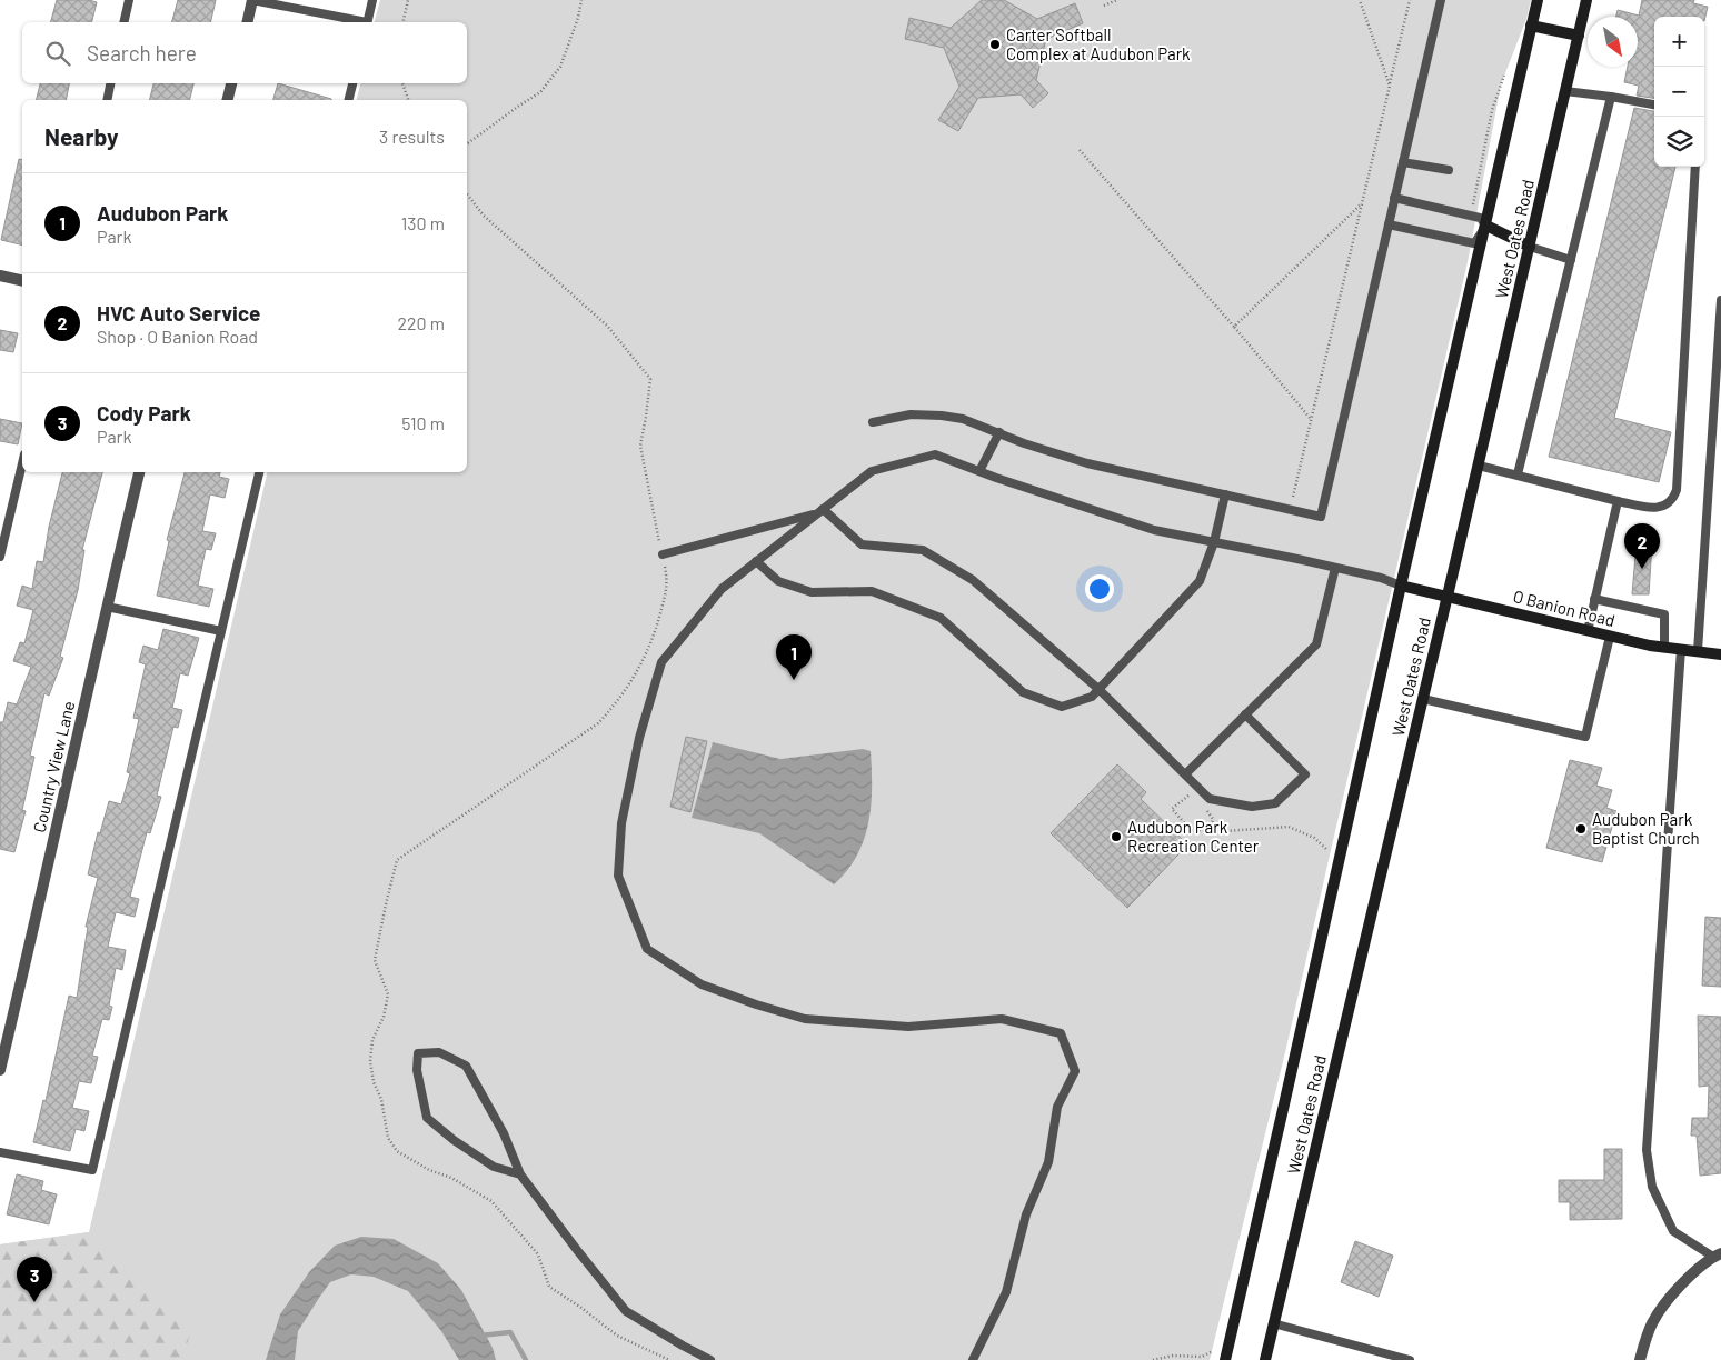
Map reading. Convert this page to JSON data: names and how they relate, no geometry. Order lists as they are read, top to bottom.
{
  "streets": {
    "main road": ["West Oates Road", "O Banion Road"],
    "street": ["Country View Lane"]
  },
  "crossings": [
    ["West Oates Road", "O Banion Road"]
  ],
  "places": ["Carter Softball Complex at Audubon Park", "Audubon Park Baptist Church", "Audubon Park Recreation Center"],
  "north": "bottom right",
  "page": {
    "map_buttons": ["+", "−"],
    "search": "Search here",
    "heading": ["Nearby", "3 results"],
    "list": [
      {
        "mark": "1",
        "name": "Audubon Park",
        "note": "Park",
        "value": "130 m"
      },
      {
        "mark": "2",
        "name": "HVC Auto Service",
        "note": "Shop · O Banion Road",
        "value": "220 m"
      },
      {
        "mark": "3",
        "name": "Cody Park",
        "note": "Park",
        "value": "510 m"
      }
    ],
    "pins": ["2", "1", "3"]
  }
}
